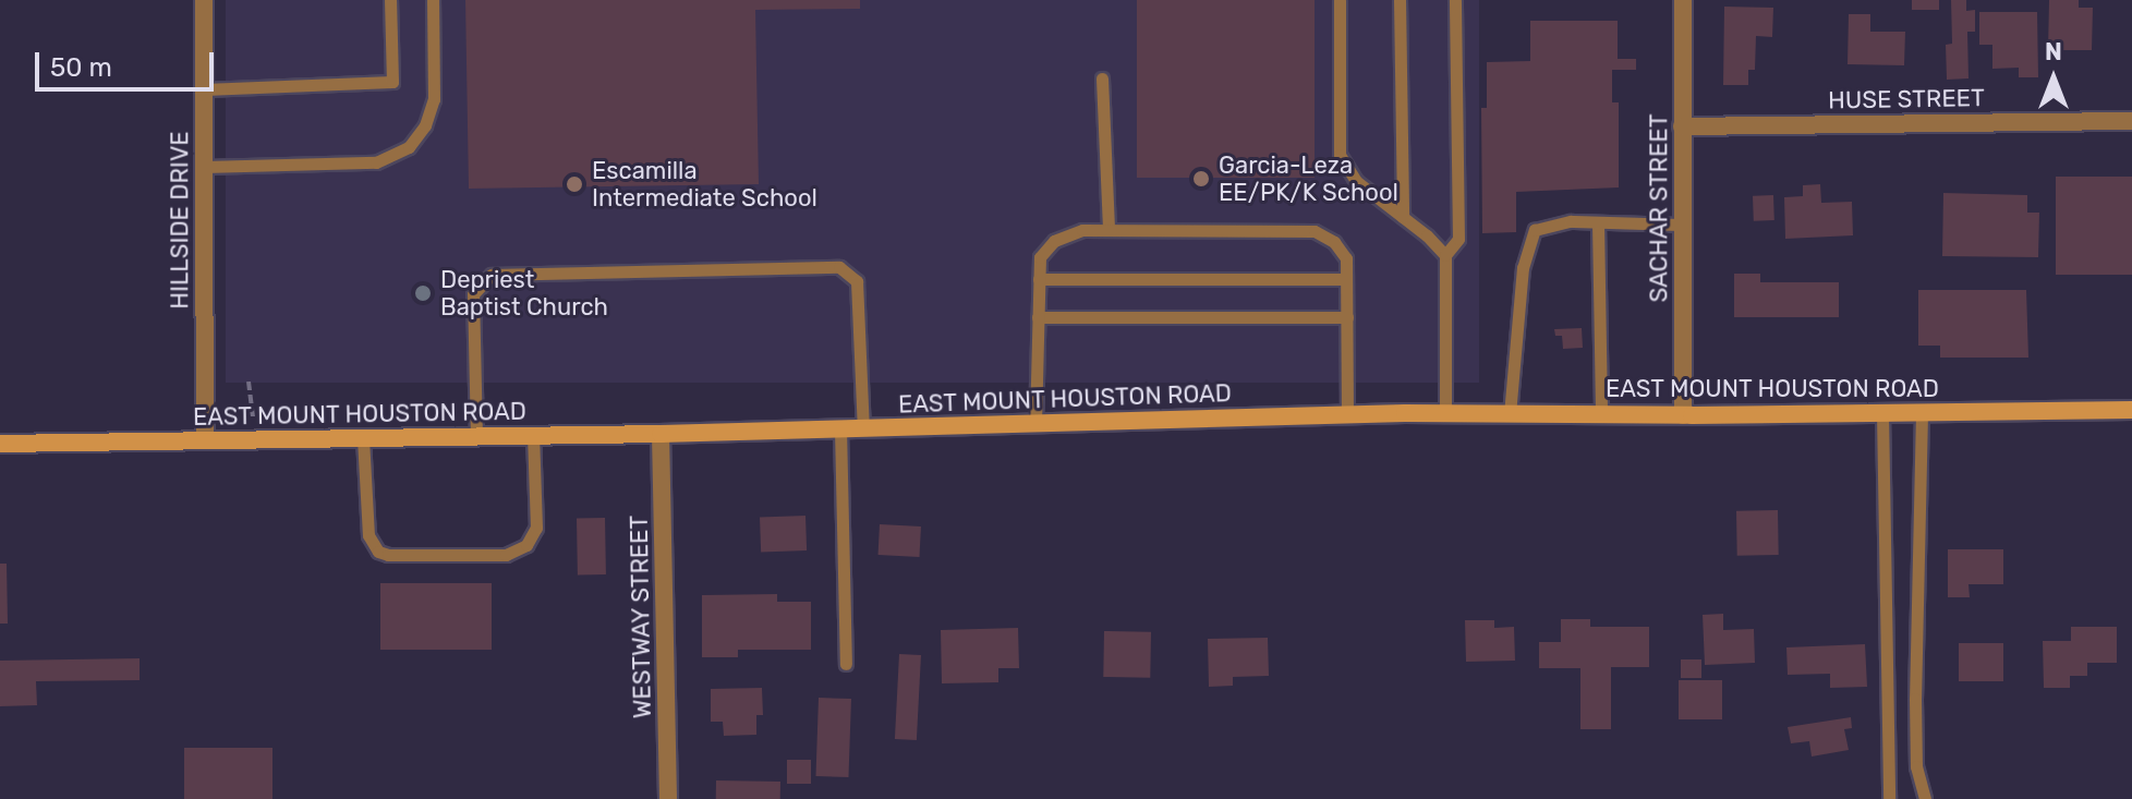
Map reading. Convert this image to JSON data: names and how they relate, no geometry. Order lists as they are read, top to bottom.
{
  "streets": {
    "main road": ["EAST MOUNT HOUSTON ROAD"],
    "street": [
      "HUSE STREET",
      "SACHAR STREET",
      "HILLSIDE DRIVE",
      "WESTWAY STREET"
    ]
  },
  "crossings": [
    ["HUSE STREET", "SACHAR STREET"],
    ["SACHAR STREET", "EAST MOUNT HOUSTON ROAD"],
    ["HILLSIDE DRIVE", "EAST MOUNT HOUSTON ROAD"],
    ["EAST MOUNT HOUSTON ROAD", "WESTWAY STREET"]
  ],
  "places": ["Garcia-Leza EE/PK/K School", "Escamilla Intermediate School", "Depriest Baptist Church"],
  "scale_bar": "50 m",
  "north": "top"
}
